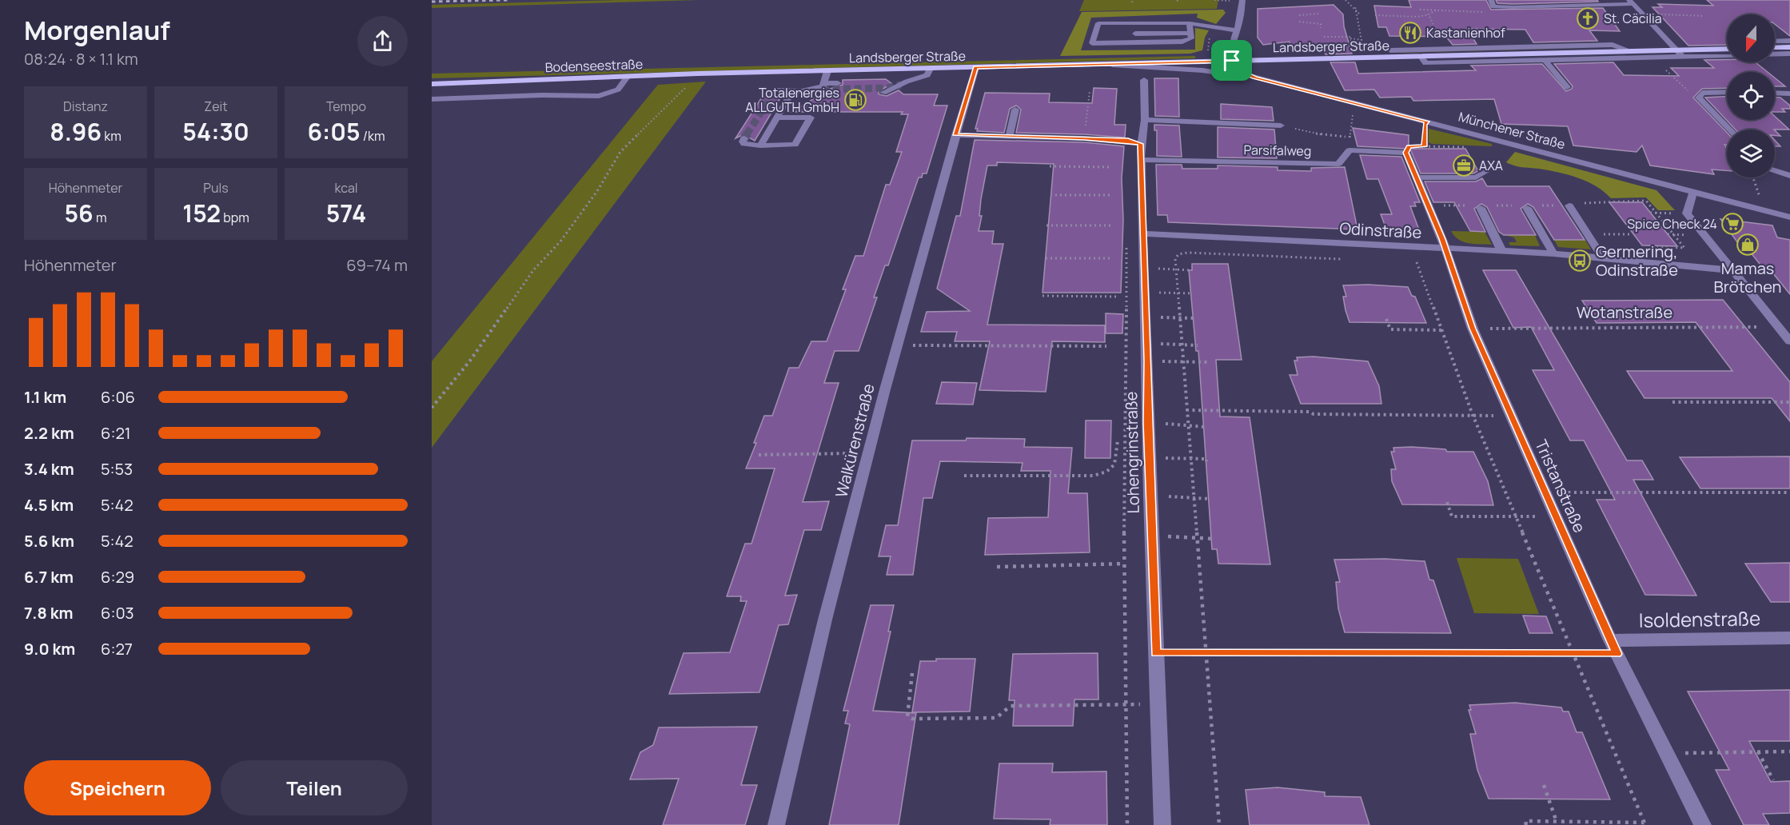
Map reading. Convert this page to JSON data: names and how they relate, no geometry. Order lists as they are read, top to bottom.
{
  "streets": {
    "main road": ["Landsberger Straße", "Bodenseestraße"],
    "street": [
      "Münchener Straße",
      "Parsifalweg",
      "Odinstraße",
      "Walkürenstraße",
      "Lohengrinstraße",
      "Tristanstraße",
      "Isoldenstraße"
    ],
    "path": ["Wotanstraße"]
  },
  "crossings": [
    ["Landsberger Straße", "Bodenseestraße"],
    ["Landsberger Straße", "Münchener Straße"],
    ["Landsberger Straße", "Walkürenstraße"],
    ["Münchener Straße", "Parsifalweg"],
    ["Parsifalweg", "Lohengrinstraße"],
    ["Parsifalweg", "Tristanstraße"],
    ["Odinstraße", "Lohengrinstraße"],
    ["Odinstraße", "Tristanstraße"],
    ["Wotanstraße", "Tristanstraße"],
    ["Tristanstraße", "Isoldenstraße"]
  ],
  "places": {
    "church": ["St. Cäcilia"],
    "restaurant": ["Kastanienhof"],
    "fuel station": ["Totalenergies ALLGUTH GmbH"],
    "office": ["AXA"],
    "supermarket": ["Spice Check 24"],
    "shop": ["Mamas Brötchen"],
    "bus stop": ["Germering, Odinstraße"]
  },
  "north": "bottom",
  "page": {
    "heading": ["Morgenlauf", "08:24 · 8 × 1.1 km"],
    "stats": [
      ["Distanz", "8.96 km"],
      ["Zeit", "54:30"],
      ["Tempo", "6:05 /km"],
      ["Höhenmeter", "56 m"],
      ["Puls", "152 bpm"],
      ["kcal", "574"]
    ],
    "chart": ["Höhenmeter", "69–74 m"],
    "list": [
      {
        "name": "1.1 km",
        "note": "6:06"
      },
      {
        "name": "2.2 km",
        "note": "6:21"
      },
      {
        "name": "3.4 km",
        "note": "5:53"
      },
      {
        "name": "4.5 km",
        "note": "5:42"
      },
      {
        "name": "5.6 km",
        "note": "5:42"
      },
      {
        "name": "6.7 km",
        "note": "6:29"
      },
      {
        "name": "7.8 km",
        "note": "6:03"
      },
      {
        "name": "9.0 km",
        "note": "6:27"
      }
    ],
    "buttons": ["Speichern", "Teilen"]
  }
}
